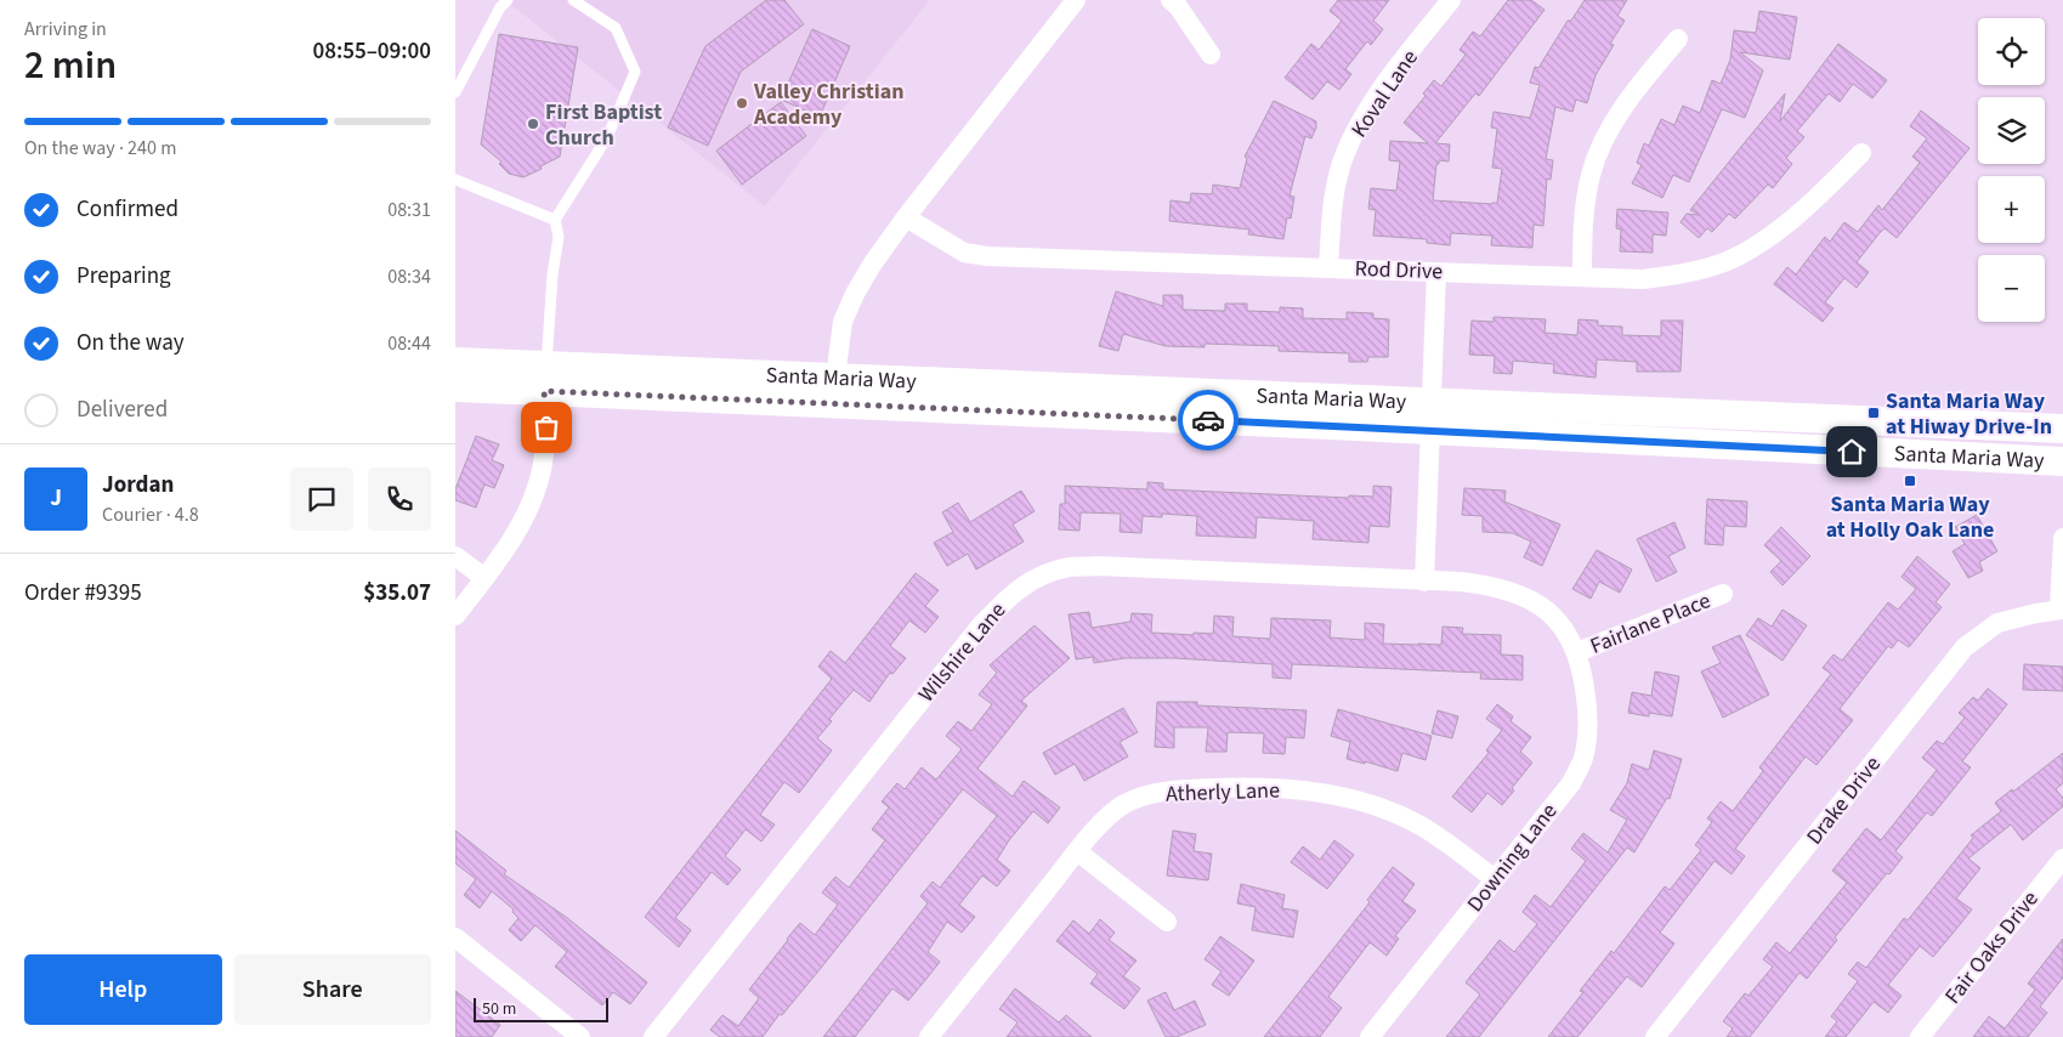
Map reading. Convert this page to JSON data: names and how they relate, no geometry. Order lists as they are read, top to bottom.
{
  "streets": {
    "main road": ["Santa Maria Way"],
    "street": [
      "Koval Lane",
      "Rod Drive",
      "Fairlane Place",
      "Wilshire Lane",
      "Atherly Lane",
      "Drake Drive",
      "Downing Lane",
      "Fair Oaks Drive"
    ]
  },
  "crossings": [
    ["Koval Lane", "Rod Drive"],
    ["Fairlane Place", "Wilshire Lane"],
    ["Fairlane Place", "Downing Lane"],
    ["Wilshire Lane", "Downing Lane"],
    ["Atherly Lane", "Downing Lane"]
  ],
  "places": {
    "other": ["Valley Christian Academy", "First Baptist Church"],
    "transit": ["Santa Maria Way at Hiway Drive-In", "Santa Maria Way at Holly Oak Lane"]
  },
  "scale_bar": "50 m",
  "page": {
    "heading": ["2 min", "Arriving in", "08:55–09:00"],
    "panel": [
      "Jordan",
      "Courier · 4.8",
      "Order #9395",
      "$35.07"
    ],
    "map_buttons": ["+", "−"],
    "bar": "On the way · 240 m",
    "list": [
      ["Confirmed", "08:31"],
      ["Preparing", "08:34"],
      ["On the way", "08:44"],
      "Delivered"
    ],
    "round": "J",
    "buttons": ["Help", "Share"],
    "scale": "50 m"
  }
}
